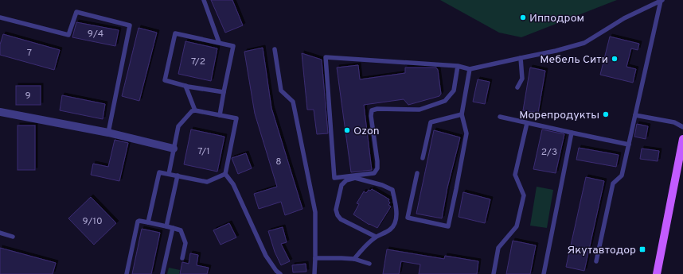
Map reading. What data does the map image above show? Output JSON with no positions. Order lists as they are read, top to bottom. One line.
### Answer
{"places":{"other":["Ипподром","Мебель Сити","Морепродукты","Ozon"],"transit":["Якутавтодор"]},"house_numbers":["9/4","7","7/2","9","7/1","2/3","8","9/10"]}
